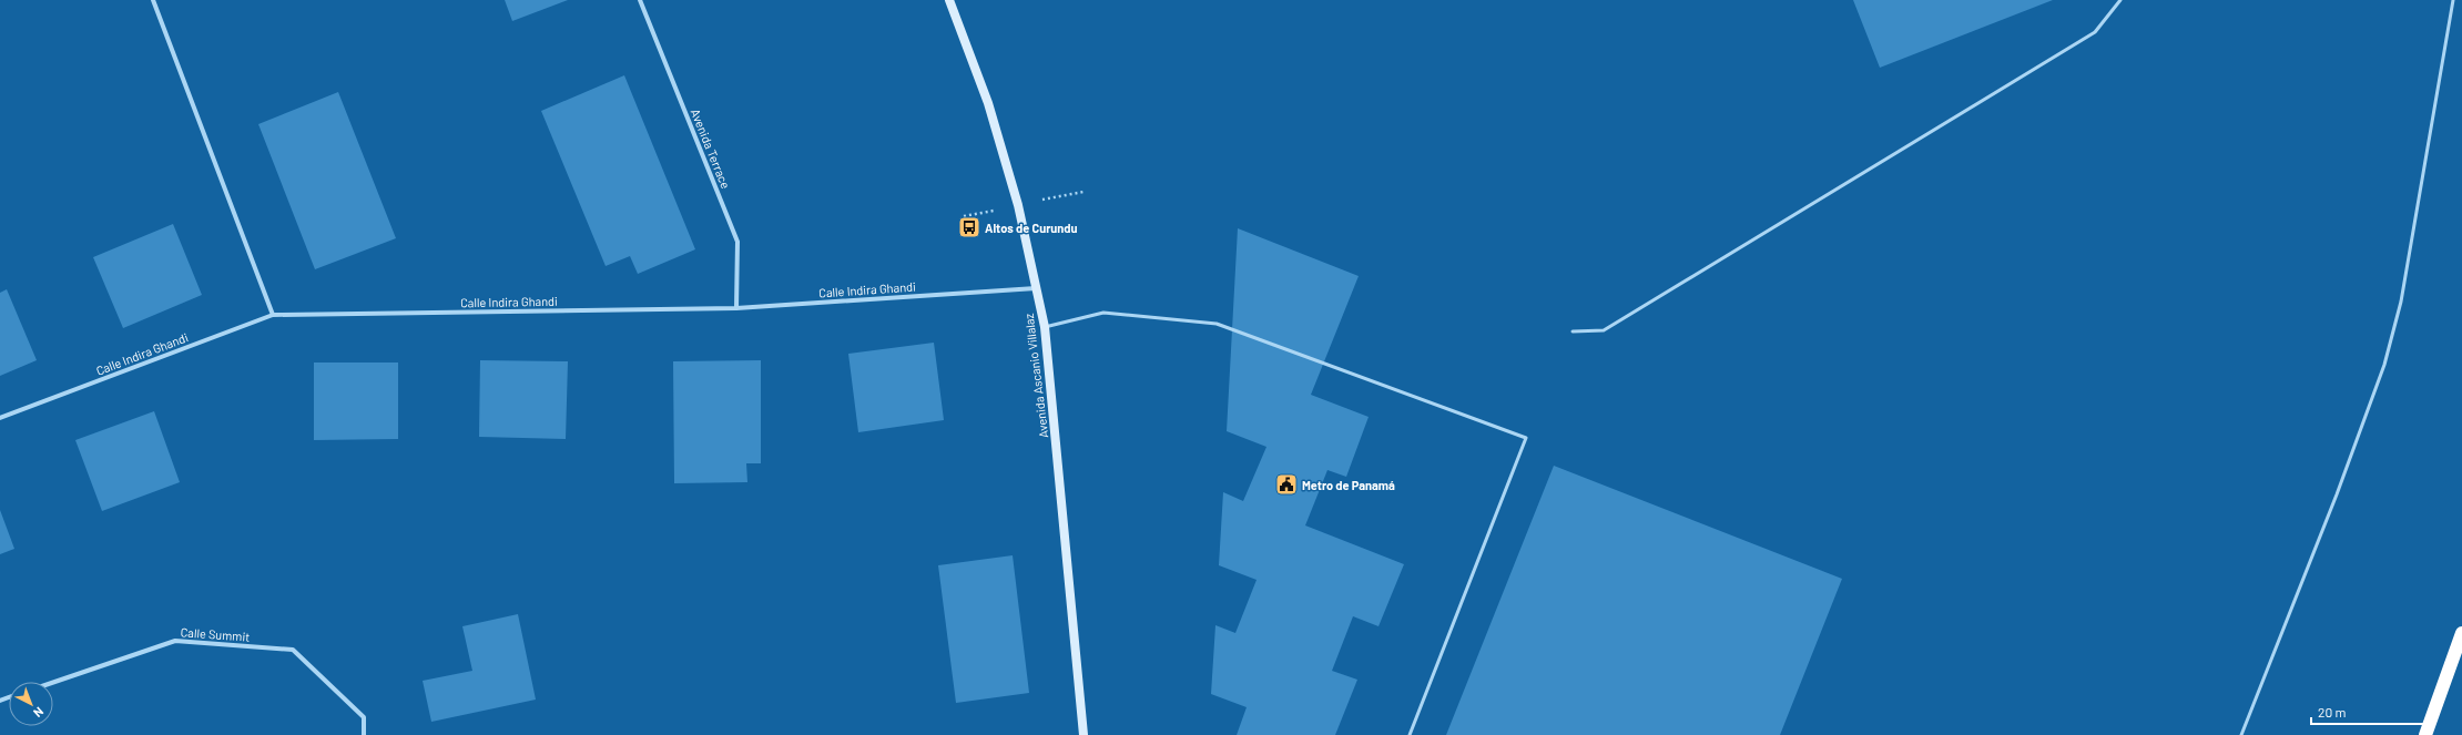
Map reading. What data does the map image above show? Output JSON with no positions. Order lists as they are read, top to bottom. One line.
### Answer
{"streets":{"main road":["Avenida Ascanio Villalaz"],"street":["Avenida Terrace","Calle Indira Ghandi","Calle Summit"]},"crossings":[["Avenida Terrace","Calle Indira Ghandi"],["Calle Indira Ghandi","Avenida Ascanio Villalaz"]],"places":{"bus stop":["Altos de Curundu"],"public building":["Metro de Panamá"]},"scale_bar":"20 m","north":"bottom right"}
